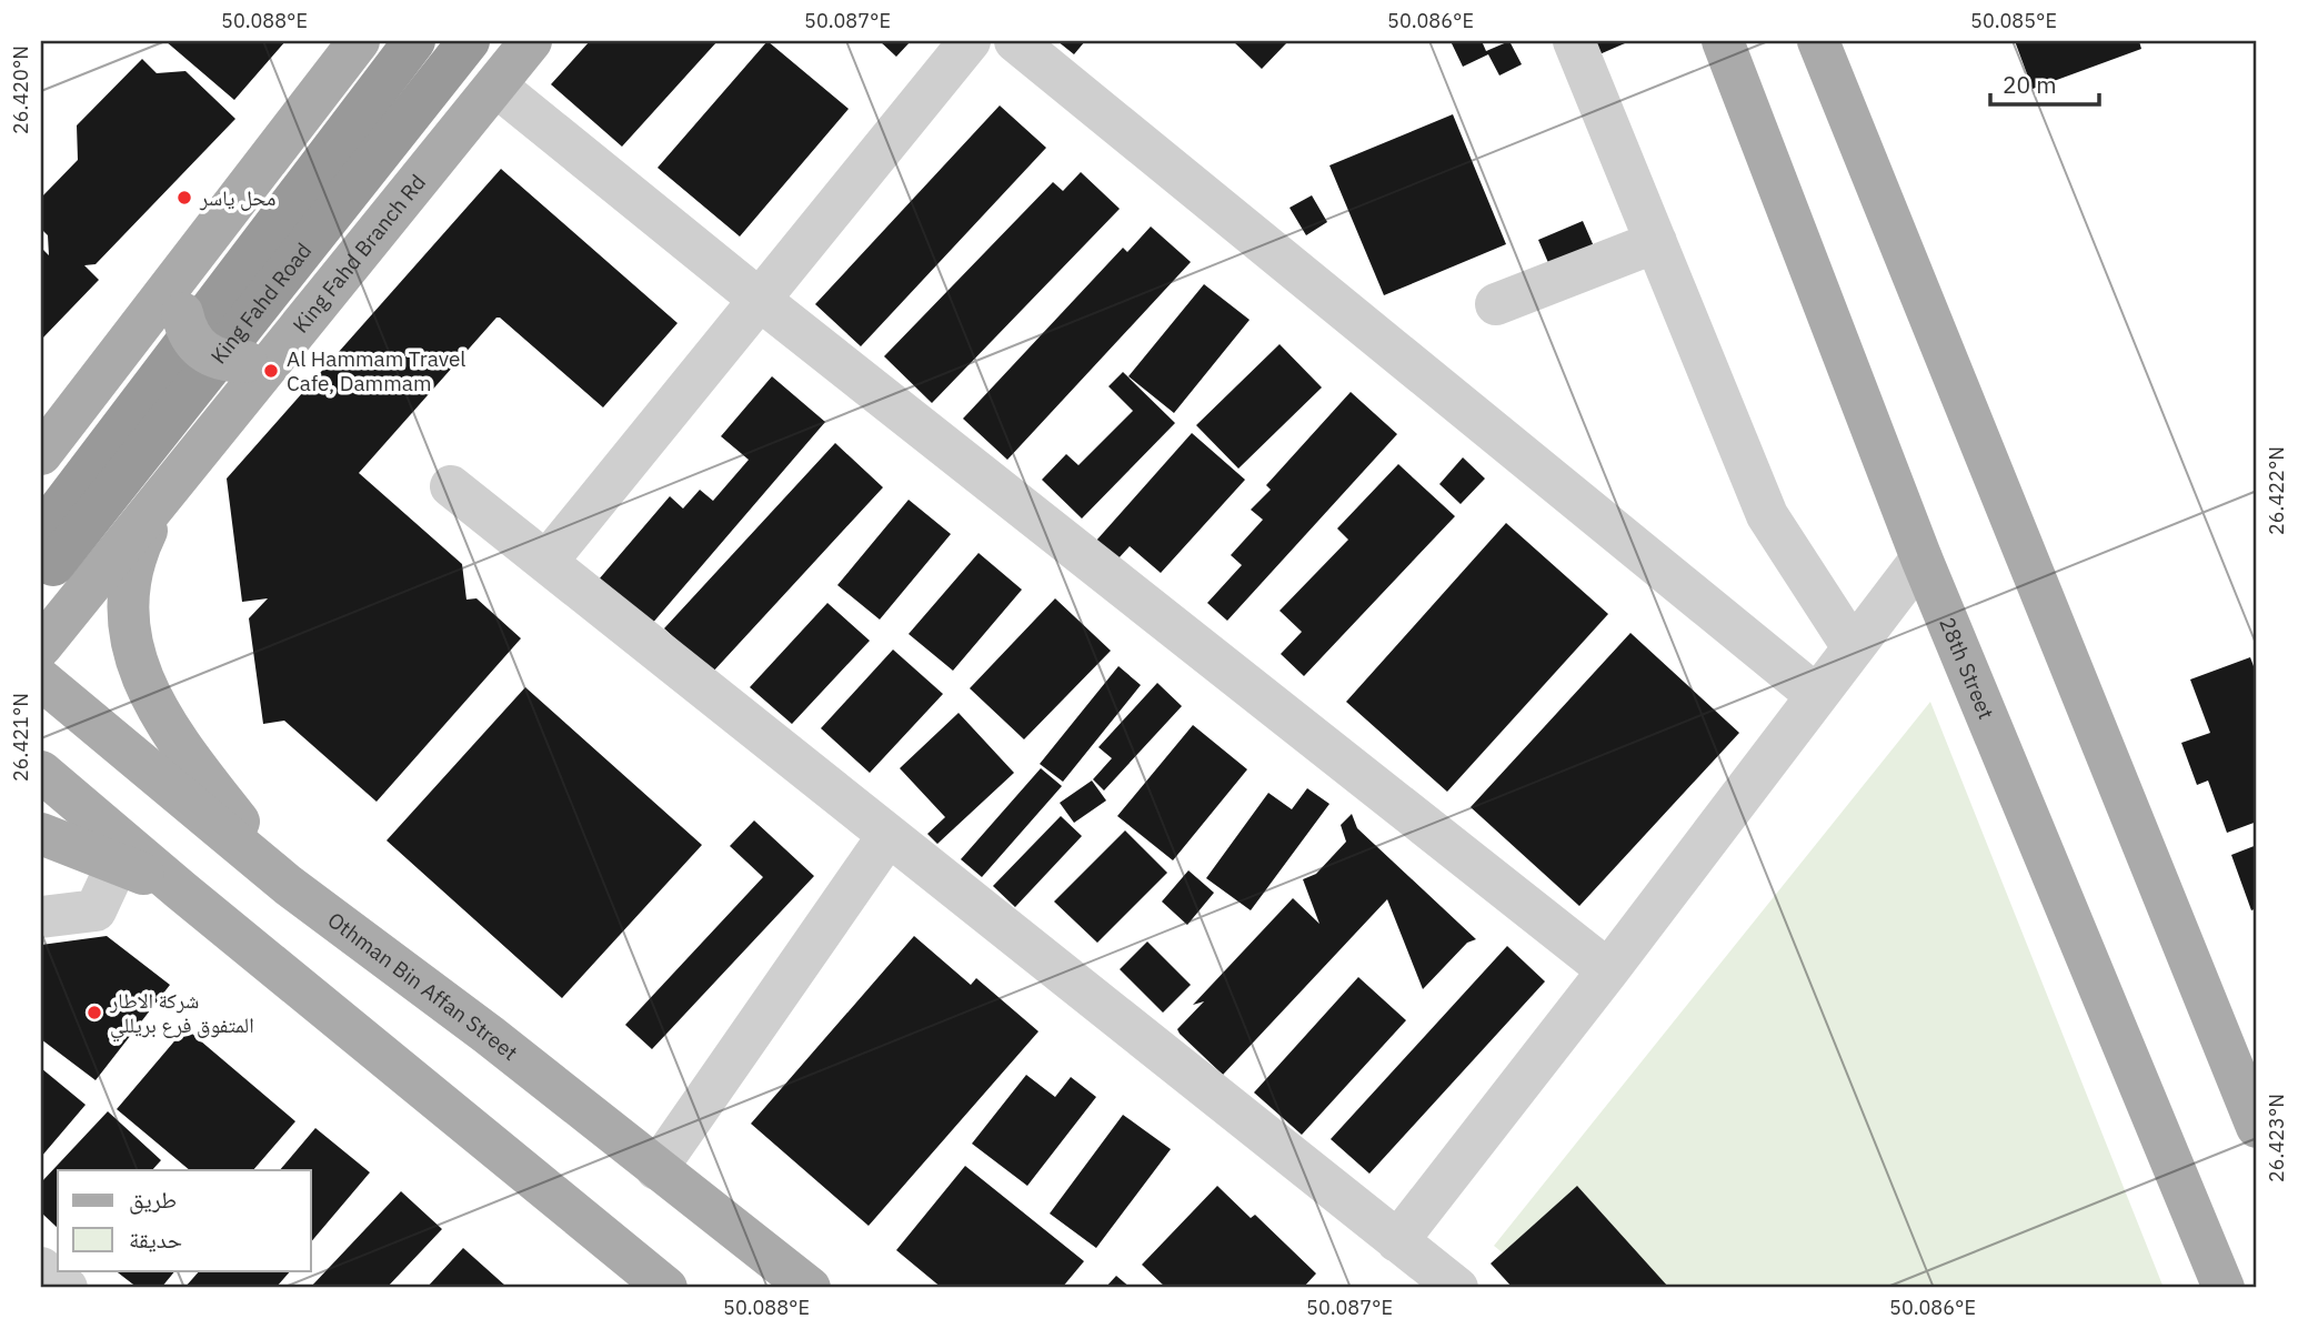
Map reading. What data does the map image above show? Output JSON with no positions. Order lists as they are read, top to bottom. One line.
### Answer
{"streets":{"highway":["King Fahd Road"],"main road":["King Fahd Branch Rd","28th Street","Othman Bin Affan Street"]},"places":["محل ياسر","Al Hammam Travel Cafe, Dammam","شركة الاطار المتفوق فرع بريللي"],"legend":["طريق","حديقة"],"scale_bar":"20 m","coordinates":["50.088°E","50.087°E","50.086°E","50.085°E","26.420°N","26.422°N","26.421°N","26.423°N"]}
